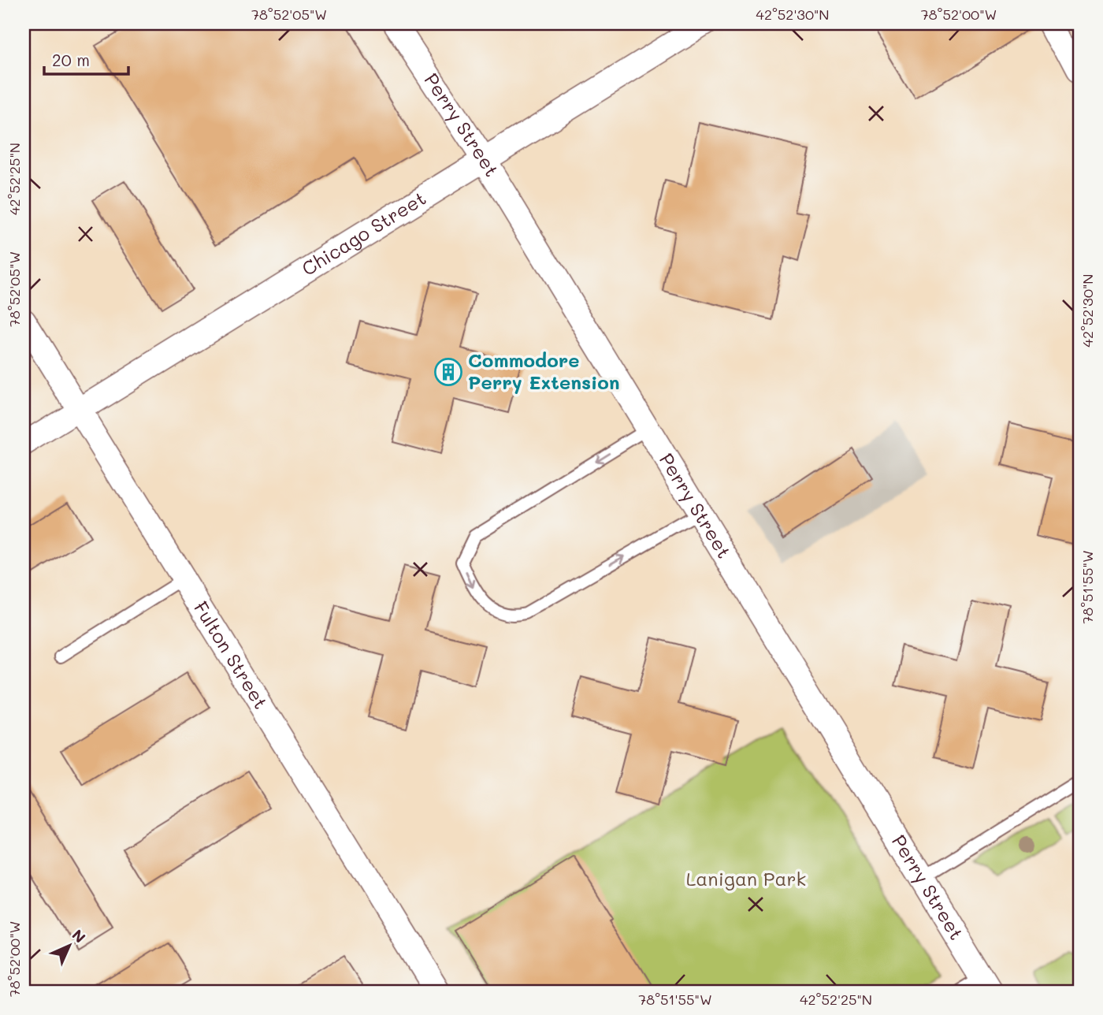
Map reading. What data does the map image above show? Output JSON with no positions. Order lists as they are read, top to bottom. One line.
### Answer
{"streets":{"street":["Perry Street","Chicago Street","Fulton Street"]},"crossings":[["Perry Street","Chicago Street"],["Chicago Street","Fulton Street"]],"parks":["Lanigan Park"],"places":{"building":["Commodore Perry Extension"]},"scale_bar":"20 m","north":"top right","coordinates":["78°52'05\"W","42°52'30\"N","78°52'00\"W","42°52'25\"N","78°51'55\"W"]}
